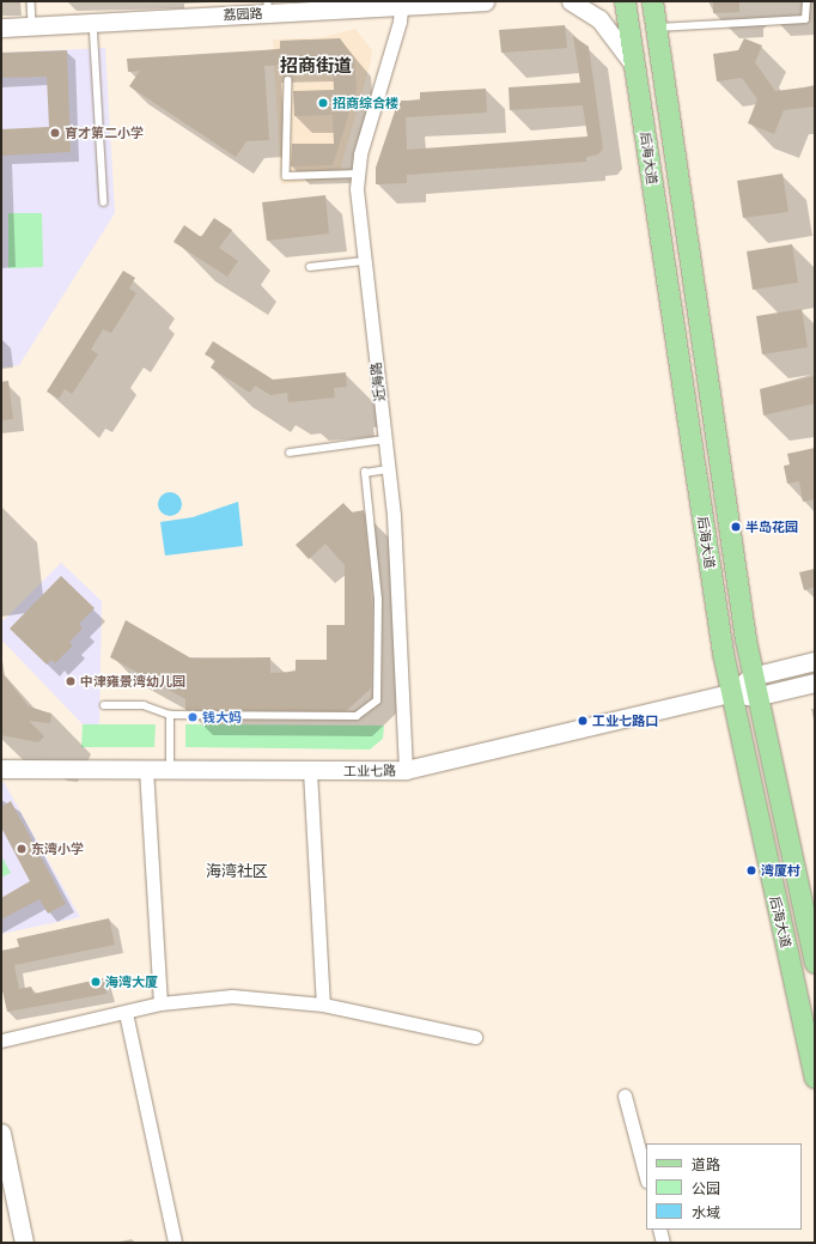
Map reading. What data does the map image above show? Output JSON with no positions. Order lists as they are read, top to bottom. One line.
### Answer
{"streets":{"main road":["后海大道"],"street":["荔园路","近海路","工业七路"]},"crossings":[["荔园路","近海路"],["后海大道","工业七路"],["近海路","工业七路"]],"districts":["招商街道","海湾社区"],"places":["招商综合楼","育才第二小学","半岛花园","中津雍景湾幼儿园","钱大妈","工业七路口","东湾小学","湾厦村","海湾大厦"],"legend":["道路","公园","水域"]}
